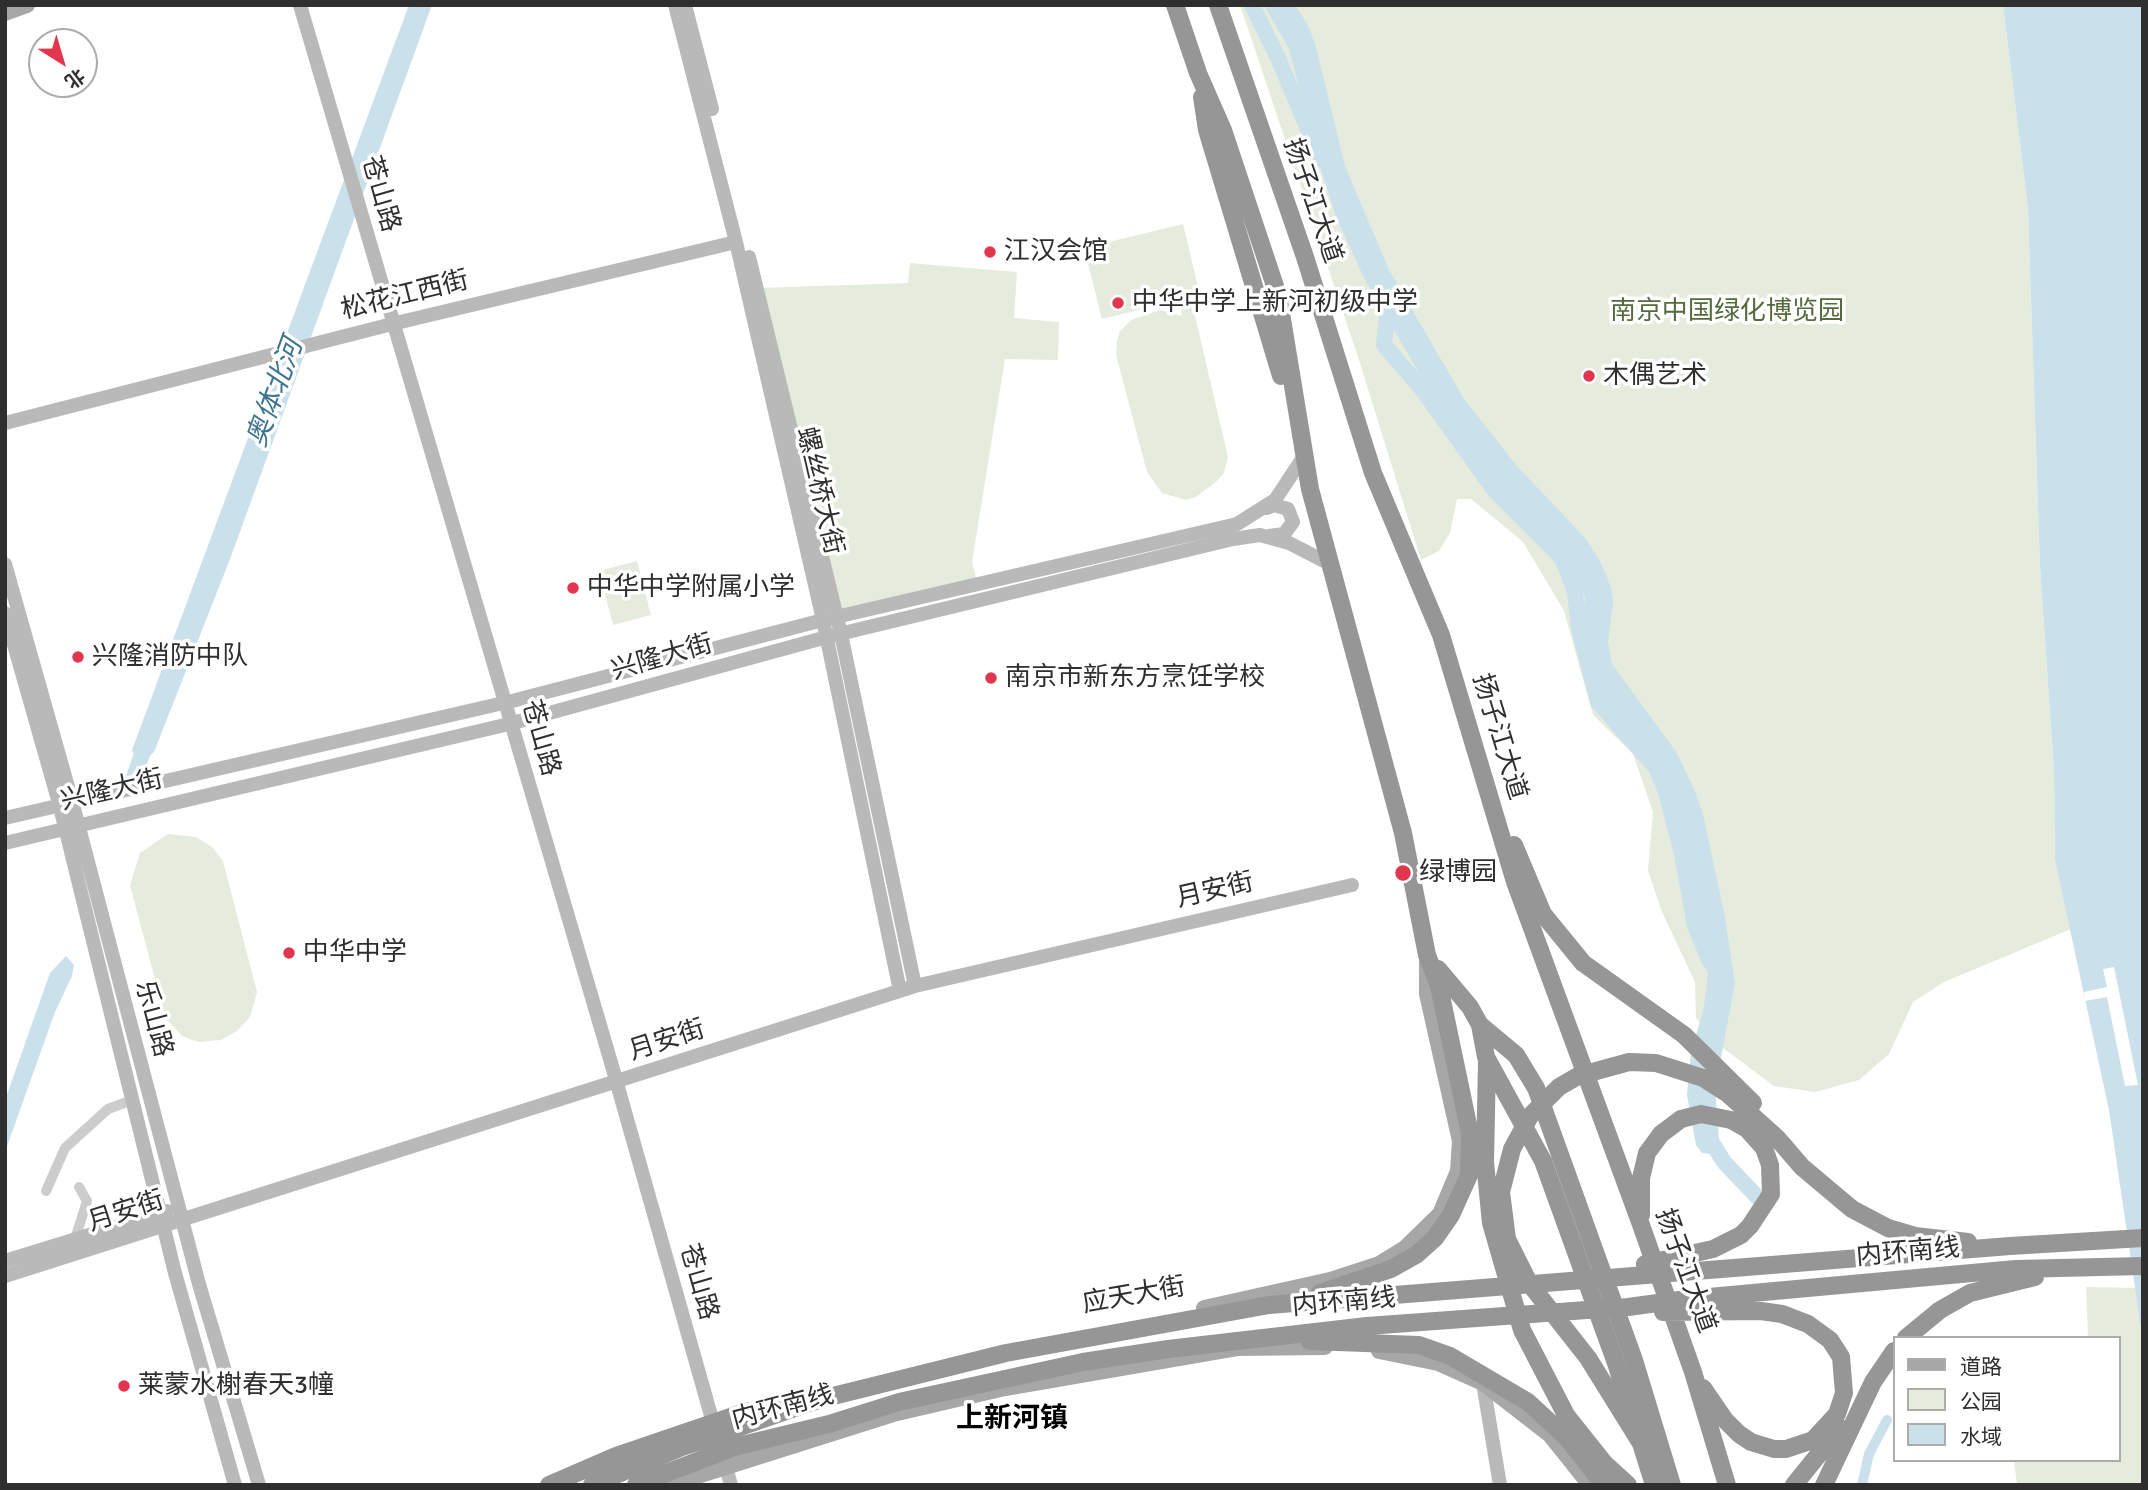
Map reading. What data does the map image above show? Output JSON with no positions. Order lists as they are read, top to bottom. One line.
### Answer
{"streets":{"highway":["扬子江大道","内环南线"],"main road":["应天大街"],"street":["苍山路","松花江西街","螺丝桥大街","兴隆大街","月安街","乐山路"]},"crossings":[["苍山路","松花江西街"],["苍山路","兴隆大街"],["苍山路","月安街"],["苍山路","应天大街"],["松花江西街","螺丝桥大街"],["螺丝桥大街","兴隆大街"],["螺丝桥大街","月安街"],["兴隆大街","乐山路"],["月安街","乐山路"]],"districts":["上新河镇"],"water":["奥体北河"],"parks":["南京中国绿化博览园"],"places":["江汉会馆","中华中学上新河初级中学","木偶艺术","中华中学附属小学","兴隆消防中队","南京市新东方烹饪学校","绿博园","中华中学","莱蒙水榭春天3幢"],"legend":["道路","公园","水域"],"north":"bottom right"}
